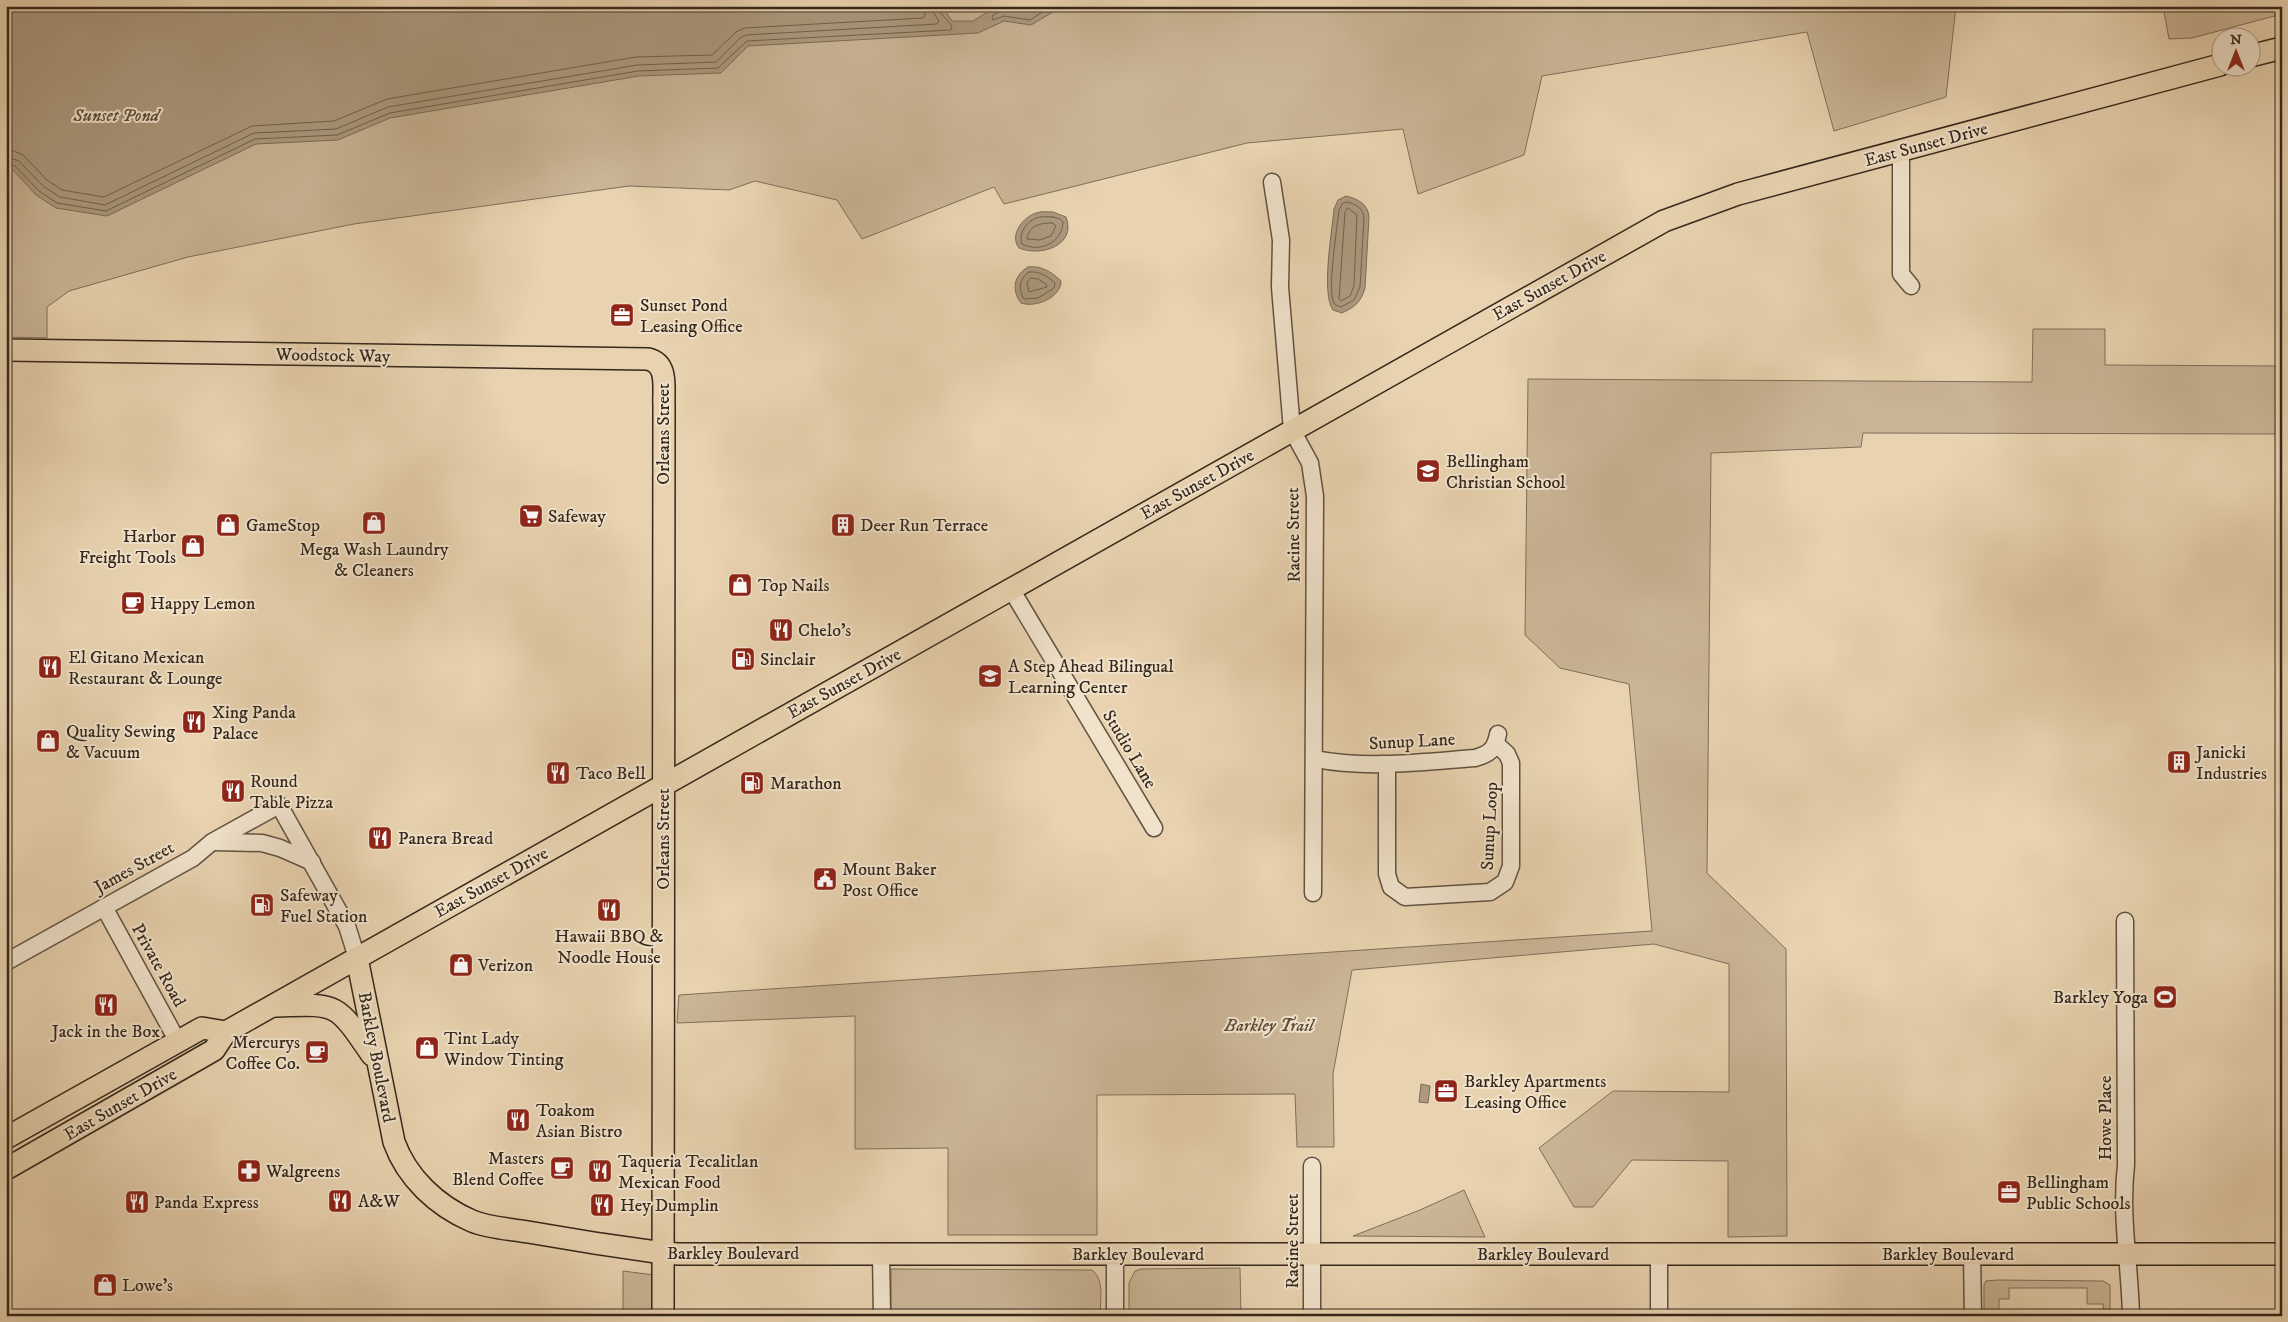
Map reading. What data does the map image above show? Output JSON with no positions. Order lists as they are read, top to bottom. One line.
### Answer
{"streets":{"main road":["East Sunset Drive","Woodstock Way","Orleans Street","Barkley Boulevard"],"street":["Racine Street","Sunup Lane","Studio Lane","Sunup Loop","James Street","Private Road","Howe Place"]},"crossings":[["East Sunset Drive","Orleans Street"],["East Sunset Drive","Racine Street"],["East Sunset Drive","Studio Lane"],["East Sunset Drive","Private Road"],["East Sunset Drive","Barkley Boulevard"],["Woodstock Way","Orleans Street"],["Orleans Street","Barkley Boulevard"],["Racine Street","Sunup Lane"],["Racine Street","Barkley Boulevard"],["Sunup Lane","Sunup Loop"],["James Street","Private Road"],["James Street","Barkley Boulevard"],["Barkley Boulevard","Howe Place"]],"parks":["Sunset Pond","Barkley Trail"],"places":{"office":["Sunset Pond Leasing Office","Barkley Apartments Leasing Office","Bellingham Public Schools"],"school or university":["Bellingham Christian School","A Step Ahead Bilingual Learning Center"],"supermarket":["Safeway"],"shop":["Mega Wash Laundry & Cleaners","GameStop","Harbor Freight Tools","Top Nails","Quality Sewing & Vacuum","Verizon","Tint Lady Window Tinting","Lowe's"],"building":["Deer Run Terrace","Janicki Industries"],"cafe":["Happy Lemon","Mercurys Coffee Co.","Masters Blend Coffee"],"restaurant":["Chelo's","El Gitano Mexican Restaurant & Lounge","Xing Panda Palace","Taco Bell","Round Table Pizza","Panera Bread","Hawaii BBQ & Noodle House","Jack in the Box","Toakom Asian Bistro","Taqueria Tecalitlan Mexican Food","A&W","Panda Express","Hey Dumplin"],"fuel station":["Sinclair","Marathon","Safeway Fuel Station"],"public building":["Mount Baker Post Office"],"sports":["Barkley Yoga"],"pharmacy":["Walgreens"]},"north":"top"}
